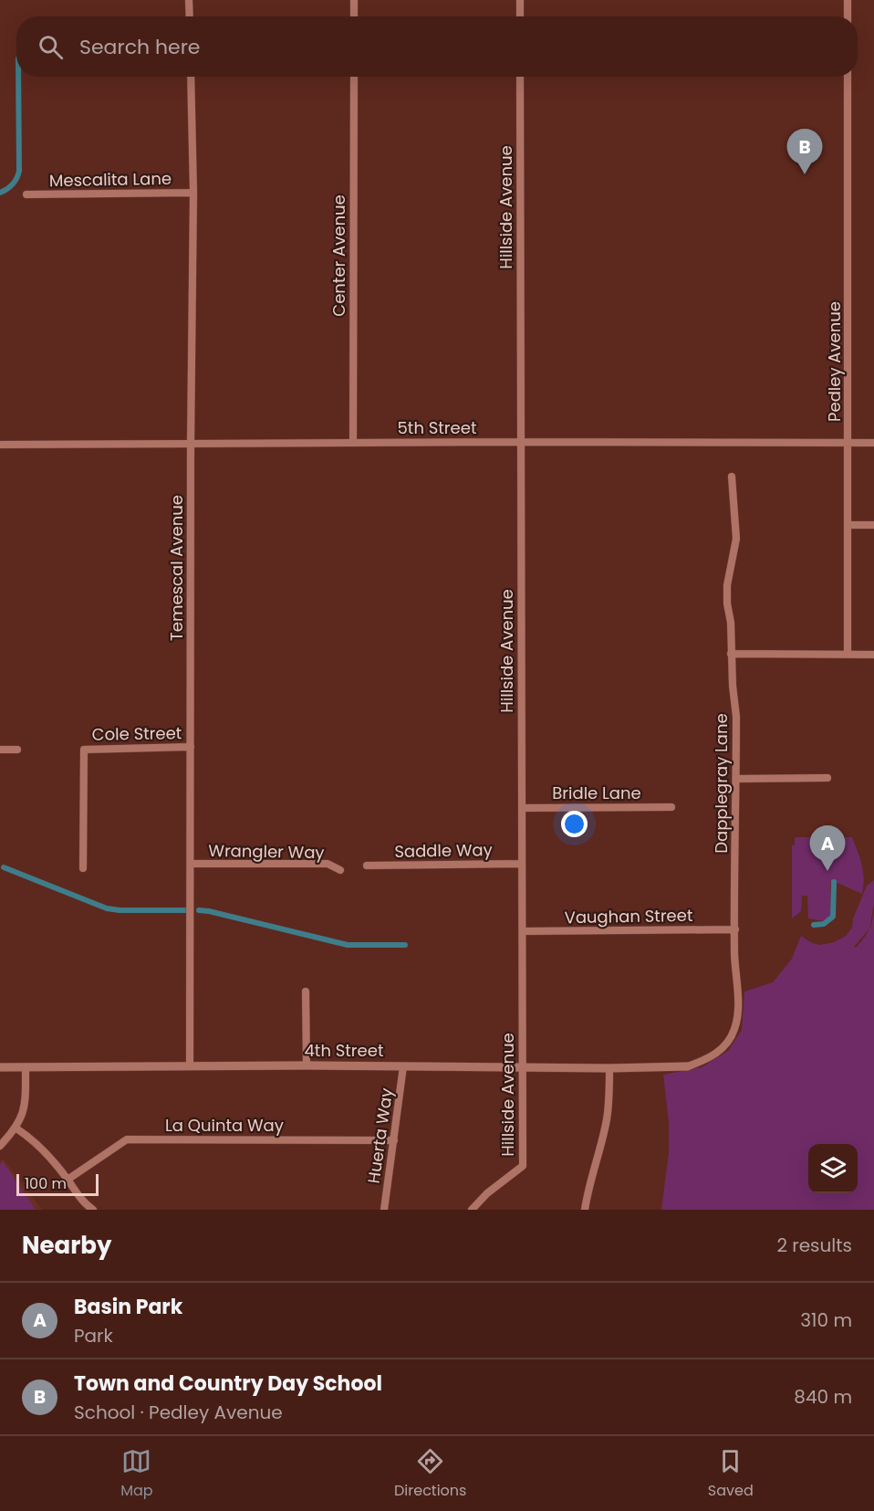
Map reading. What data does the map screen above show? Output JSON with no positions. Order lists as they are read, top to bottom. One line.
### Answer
{"streets":{"street":["Mescalita Lane","Hillside Avenue","Center Avenue","Pedley Avenue","5th Street","Temescal Avenue","Cole Street","Dapplegray Lane","Bridle Lane","Saddle Way","Wrangler Way","Vaughan Street","4th Street","La Quinta Way","Huerta Way"]},"crossings":[["Mescalita Lane","Temescal Avenue"],["Hillside Avenue","5th Street"],["Hillside Avenue","Bridle Lane"],["Hillside Avenue","Saddle Way"],["Hillside Avenue","Vaughan Street"],["Hillside Avenue","4th Street"],["Center Avenue","5th Street"],["Pedley Avenue","5th Street"],["5th Street","Temescal Avenue"],["Temescal Avenue","Cole Street"],["Temescal Avenue","Wrangler Way"],["Temescal Avenue","4th Street"],["Dapplegray Lane","Vaughan Street"],["Dapplegray Lane","4th Street"],["4th Street","Huerta Way"],["La Quinta Way","Huerta Way"]],"scale_bar":"100 m","page":{"search":"Search here","pins":["B","A"],"scale":"100 m","heading":["Nearby","2 results"],"list":[{"mark":"A","name":"Basin Park","note":"Park","value":"310 m"},{"mark":"B","name":"Town and Country Day School","note":"School · Pedley Avenue","value":"840 m"}],"nav":["Map","Directions","Saved"]}}
